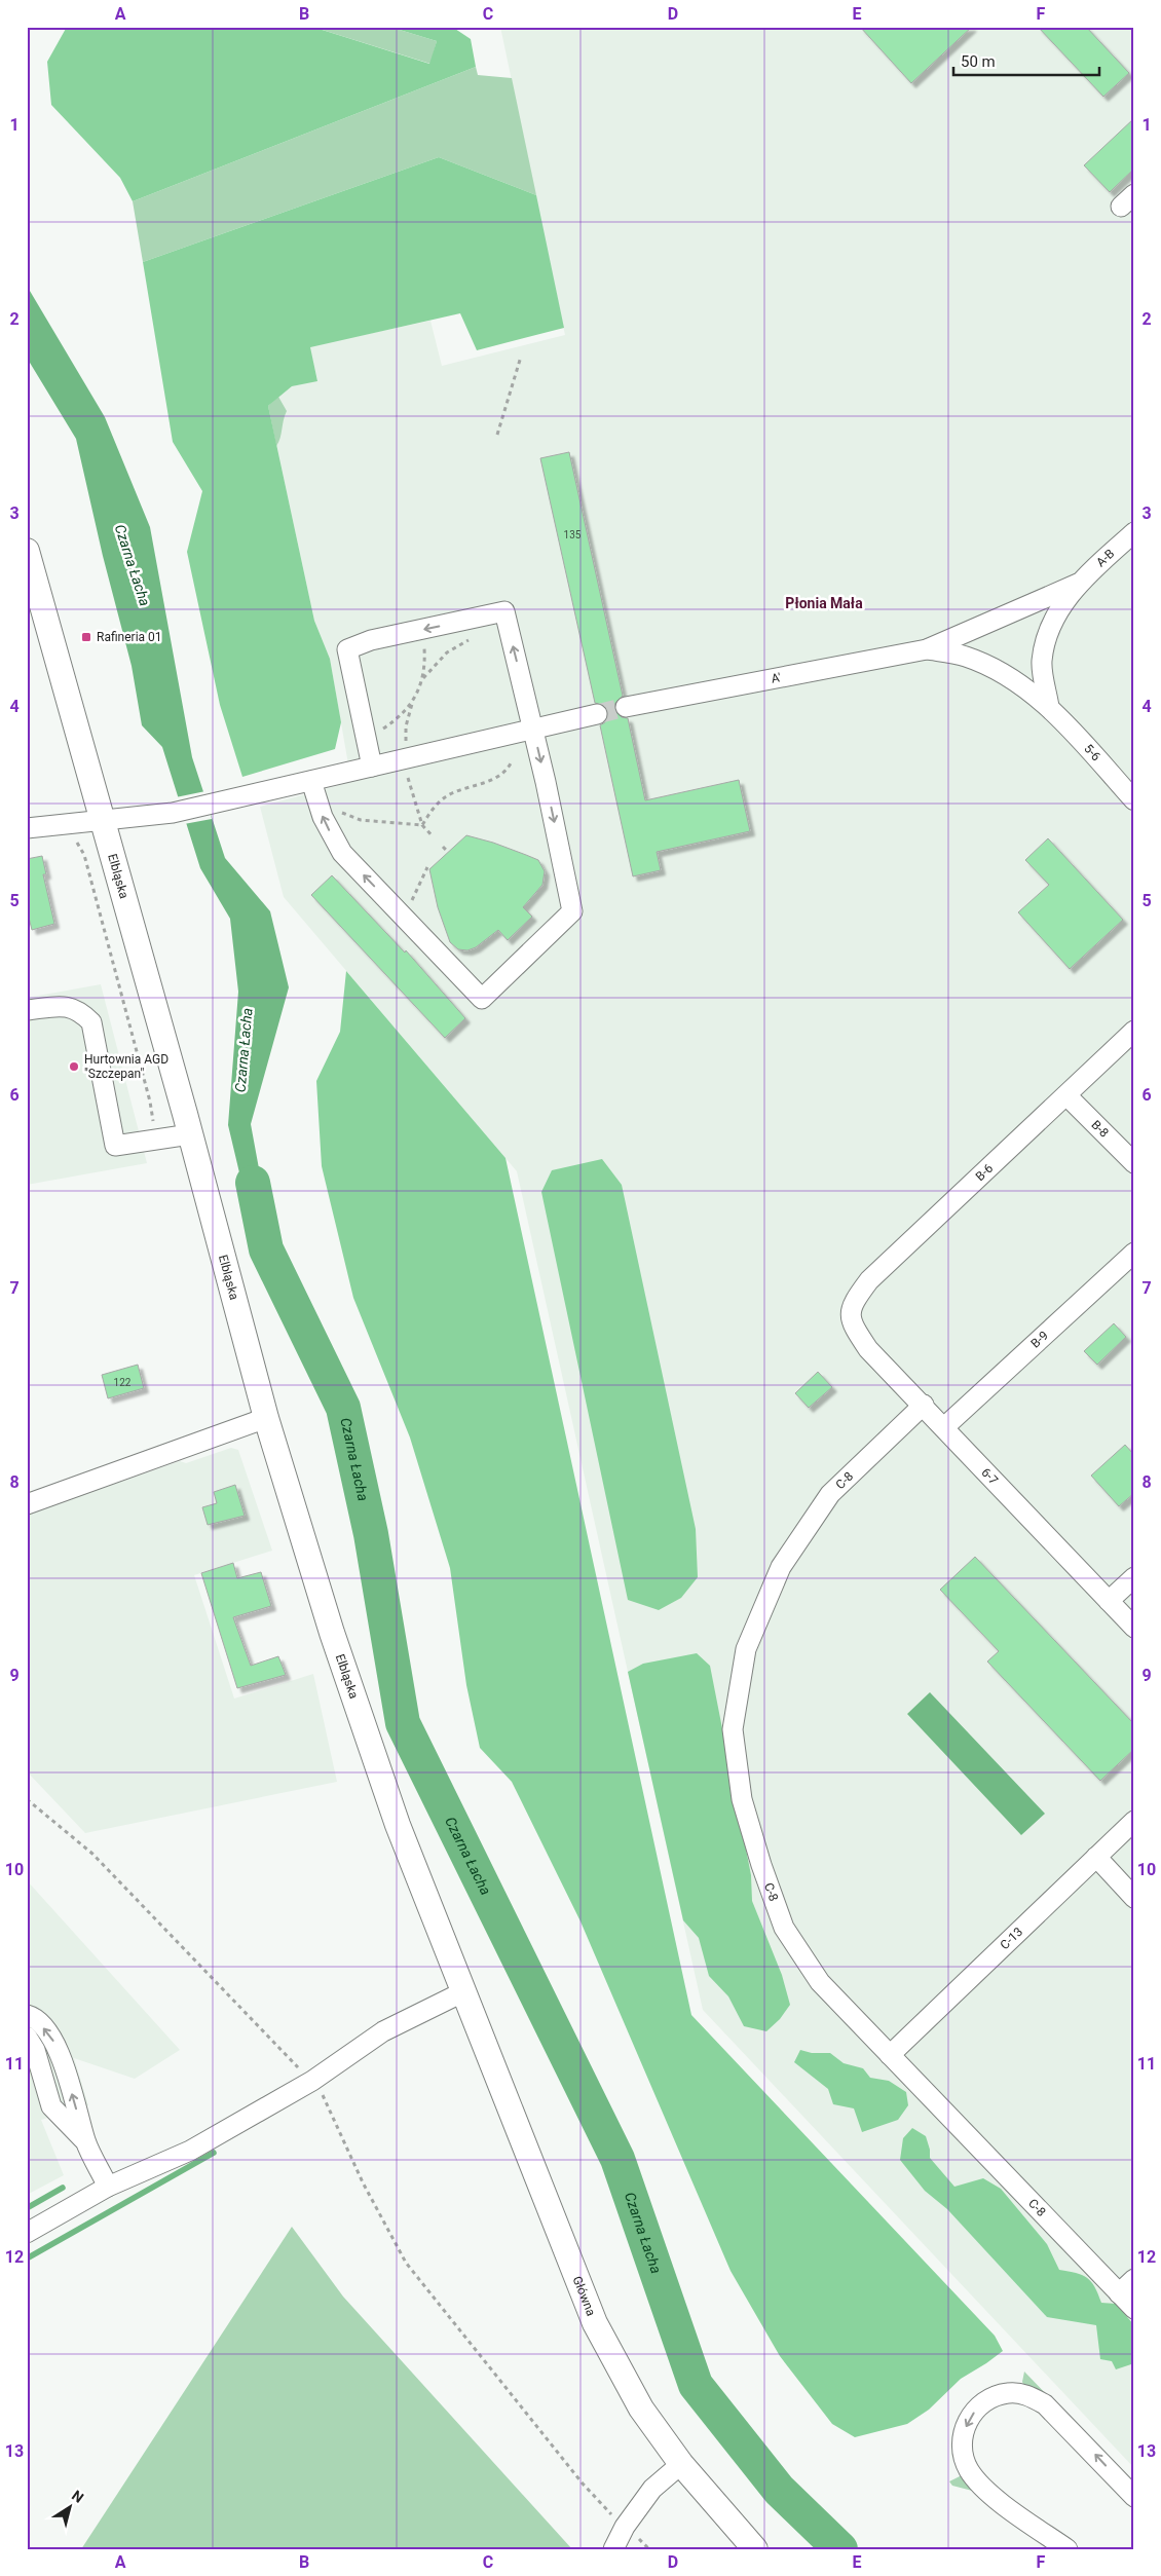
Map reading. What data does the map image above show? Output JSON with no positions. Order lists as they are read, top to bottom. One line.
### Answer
{"streets":{"main road":["Elbląska","Główna"],"street":["A-B","A'","5-6","B-8","B-6","B-9","6-7","C-8","C-13"]},"crossings":[["A-B","A'"],["A'","5-6"],["Elbląska","Główna"],["B-8","B-6"],["B-6","6-7"],["B-9","6-7"],["6-7","C-8"],["C-8","C-13"]],"districts":["Płonia Mała"],"water":["Czarna Łacha"],"places":{"transit":["Rafineria 01"],"other":["Hurtownia AGD \"Szczepan\""]},"house_numbers":["135","122"],"scale_bar":"50 m","north":"top right","grid":{"columns":["A","B","C","D","E","F"],"rows":["1","2","3","4","5","6","7","8","9","10","11","12","13"]}}
